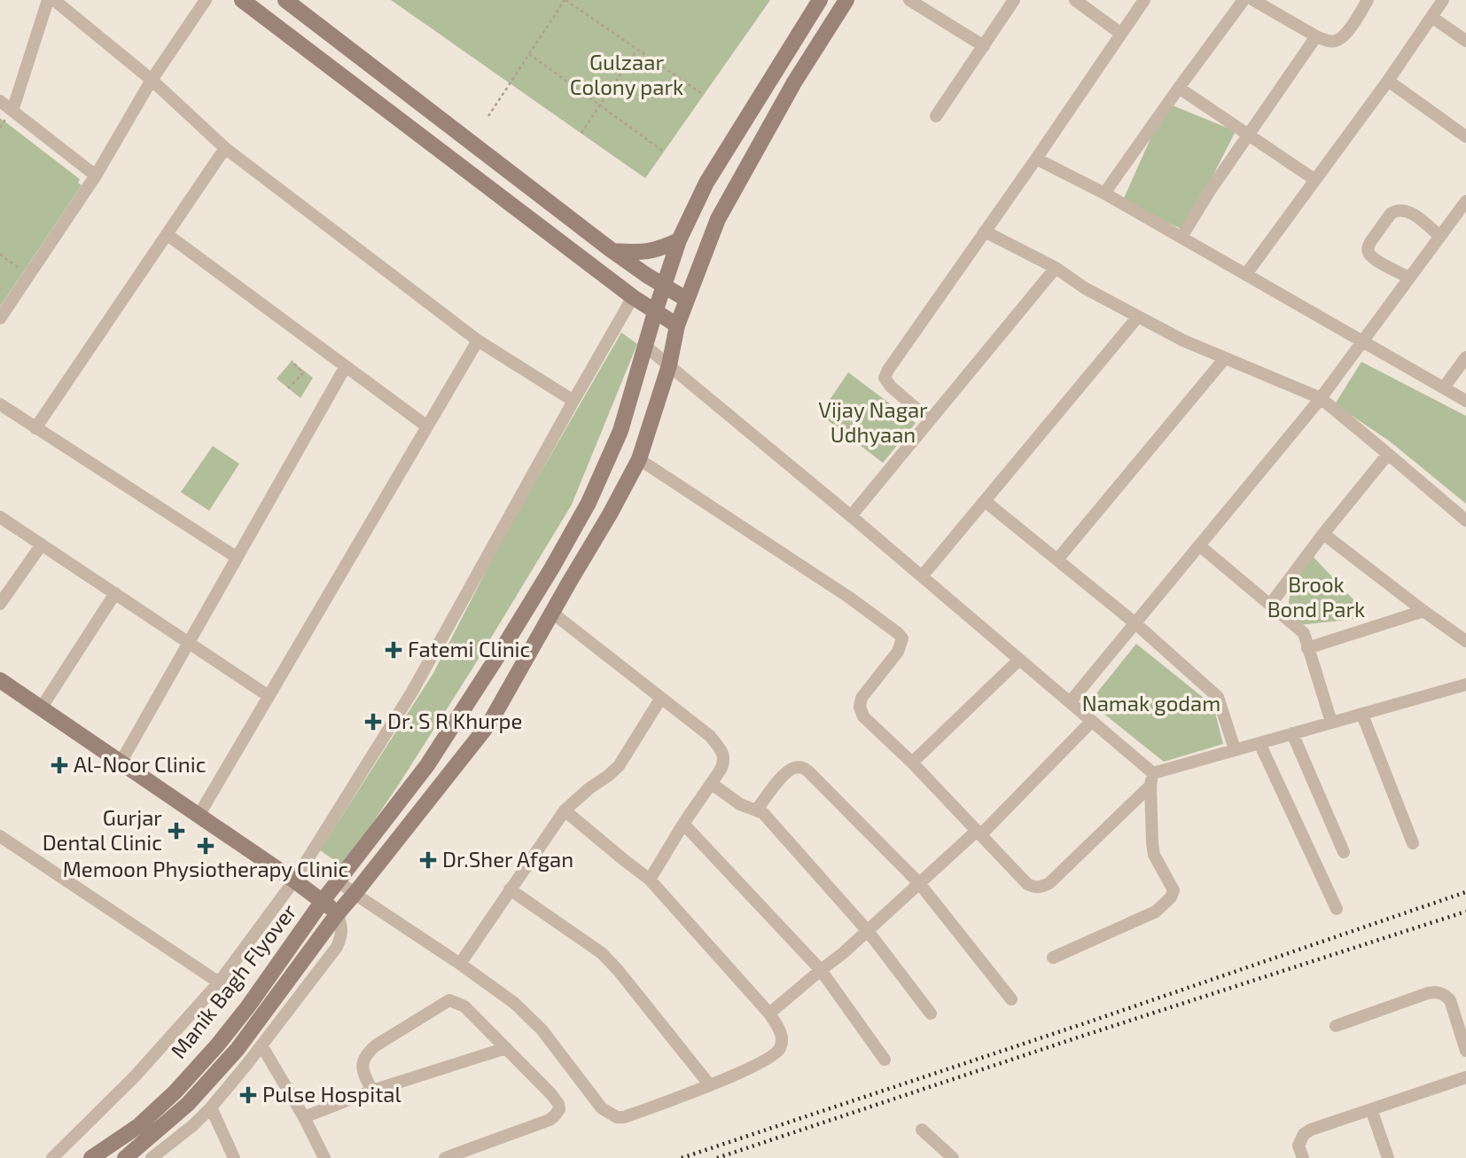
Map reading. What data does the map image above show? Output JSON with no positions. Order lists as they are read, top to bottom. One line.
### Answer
{"streets":{"main road":["Manik Bagh Flyover"]},"parks":["Gulzaar Colony park","Vijay Nagar Udhyaan","Brook Bond Park","Namak godam"],"places":{"health":["Fatemi Clinic","Dr. S R Khurpe","Al-Noor Clinic","Gurjar Dental Clinic","Memoon Physiotherapy Clinic","Dr.Sher Afgan","Pulse Hospital"]}}
